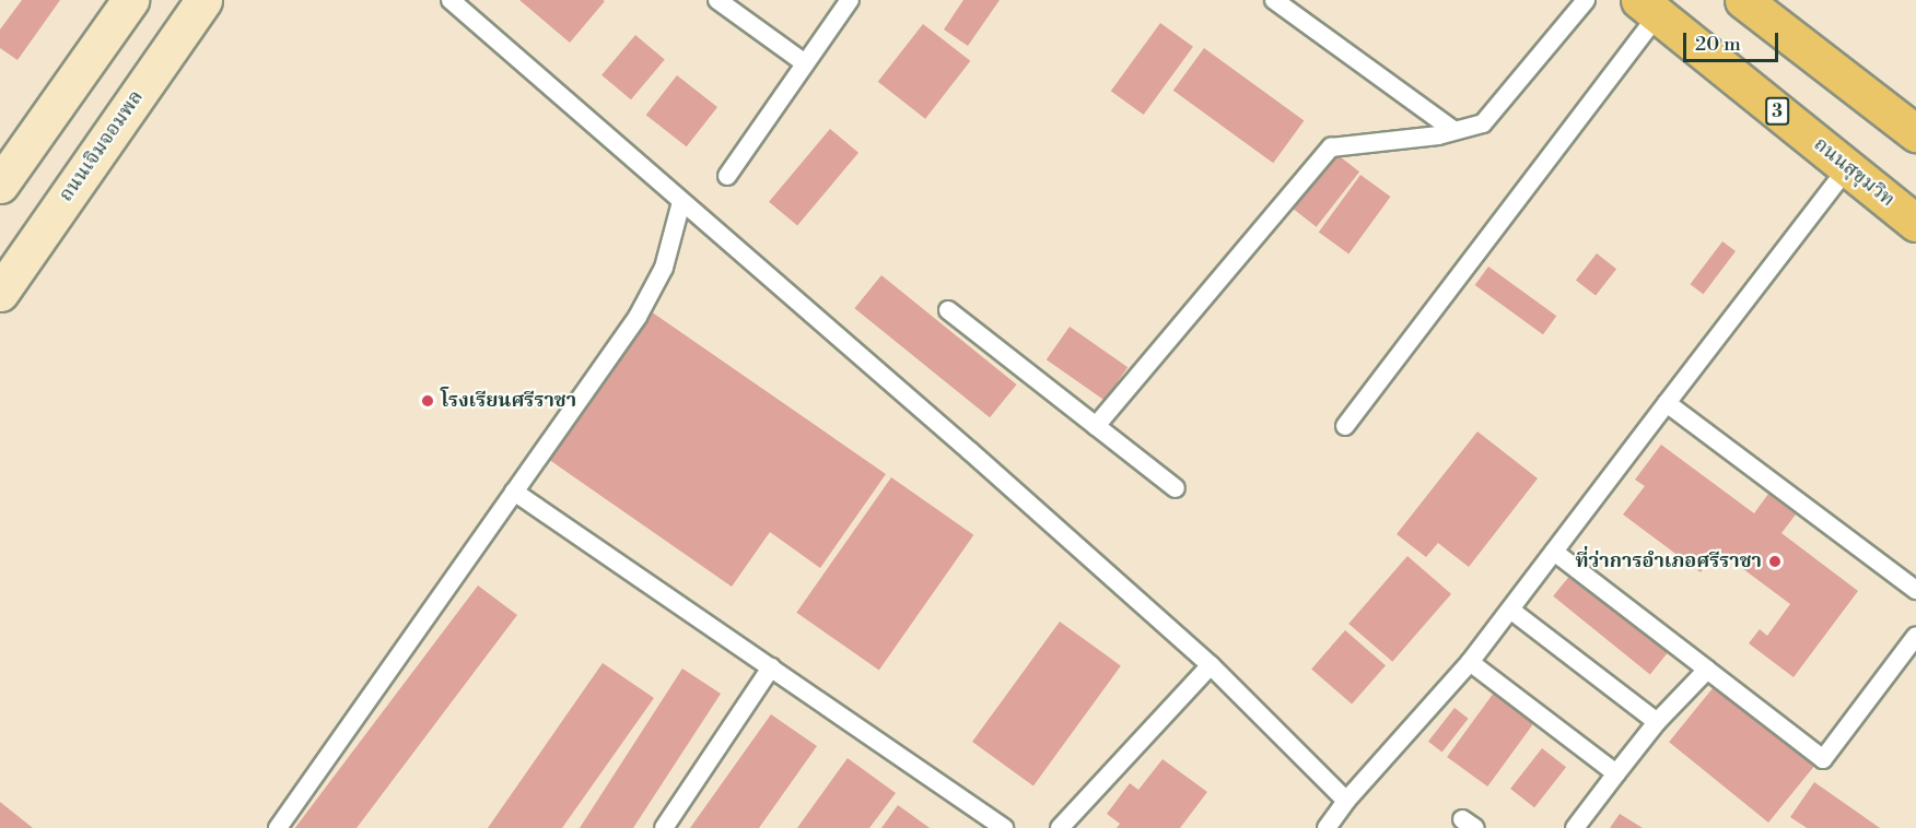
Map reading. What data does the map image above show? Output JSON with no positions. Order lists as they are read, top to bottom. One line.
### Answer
{"streets":{"highway":["3","ถนนสุขุมวิท"],"main road":["ถนนเจิมจอมพล"]},"places":["โรงเรียนศรีราชา","ที่ว่าการอำเภอศรีราชา"],"scale_bar":"20 m"}
